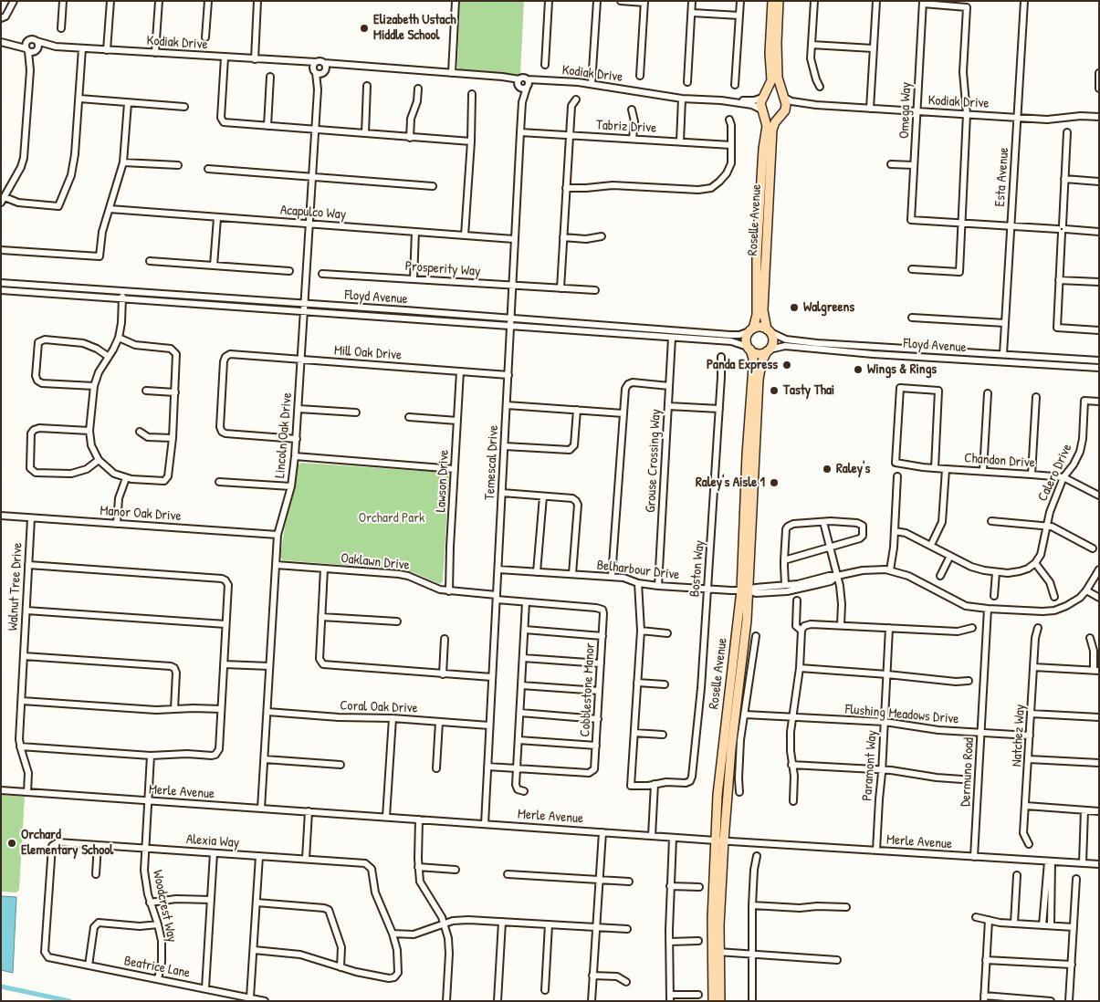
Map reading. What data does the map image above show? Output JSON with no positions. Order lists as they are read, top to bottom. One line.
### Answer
{"streets":{"main road":["Roselle Avenue"],"street":["Kodiak Drive","Omega Way","Tabriz Drive","Esta Avenue","Acapulco Way","Prosperity Way","Floyd Avenue","Mill Oak Drive","Lincoln Oak Drive","Grouse Crossing Way","Chandon Drive","Temescal Drive","Calero Drive","Lawson Drive","Manor Oak Drive","Oaklawn Drive","Boston Way","Belharbour Drive","Walnut Tree Drive","Cobblestone Manor","Coral Oak Drive","Flushing Meadows Drive","Natchez Way","Paramont Way","Dermuno Road","Merle Avenue","Alexia Way","Woodcrest Way","Beatrice Lane"]},"crossings":[["Kodiak Drive","Omega Way"],["Kodiak Drive","Esta Avenue"],["Kodiak Drive","Roselle Avenue"],["Kodiak Drive","Lincoln Oak Drive"],["Kodiak Drive","Temescal Drive"],["Tabriz Drive","Temescal Drive"],["Esta Avenue","Floyd Avenue"],["Acapulco Way","Lincoln Oak Drive"],["Acapulco Way","Temescal Drive"],["Roselle Avenue","Floyd Avenue"],["Roselle Avenue","Belharbour Drive"],["Roselle Avenue","Merle Avenue"],["Prosperity Way","Temescal Drive"],["Floyd Avenue","Lincoln Oak Drive"],["Floyd Avenue","Grouse Crossing Way"],["Floyd Avenue","Temescal Drive"],["Mill Oak Drive","Lincoln Oak Drive"],["Mill Oak Drive","Temescal Drive"],["Mill Oak Drive","Lawson Drive"],["Lincoln Oak Drive","Manor Oak Drive"],["Lincoln Oak Drive","Oaklawn Drive"],["Lincoln Oak Drive","Coral Oak Drive"],["Lincoln Oak Drive","Merle Avenue"],["Grouse Crossing Way","Belharbour Drive"],["Chandon Drive","Calero Drive"],["Temescal Drive","Oaklawn Drive"],["Temescal Drive","Belharbour Drive"],["Temescal Drive","Cobblestone Manor"],["Temescal Drive","Coral Oak Drive"],["Temescal Drive","Merle Avenue"],["Lawson Drive","Oaklawn Drive"],["Manor Oak Drive","Walnut Tree Drive"],["Oaklawn Drive","Cobblestone Manor"],["Boston Way","Belharbour Drive"],["Belharbour Drive","Dermuno Road"],["Walnut Tree Drive","Merle Avenue"],["Flushing Meadows Drive","Natchez Way"],["Flushing Meadows Drive","Paramont Way"],["Flushing Meadows Drive","Dermuno Road"],["Paramont Way","Merle Avenue"],["Dermuno Road","Merle Avenue"],["Merle Avenue","Woodcrest Way"],["Alexia Way","Woodcrest Way"],["Alexia Way","Beatrice Lane"],["Woodcrest Way","Beatrice Lane"]],"parks":["Orchard Park"],"places":["Elizabeth Ustach Middle School","Walgreens","Panda Express","Wings & Rings","Tasty Thai","Raley's","Raley's Aisle 1","Orchard Elementary School"]}
